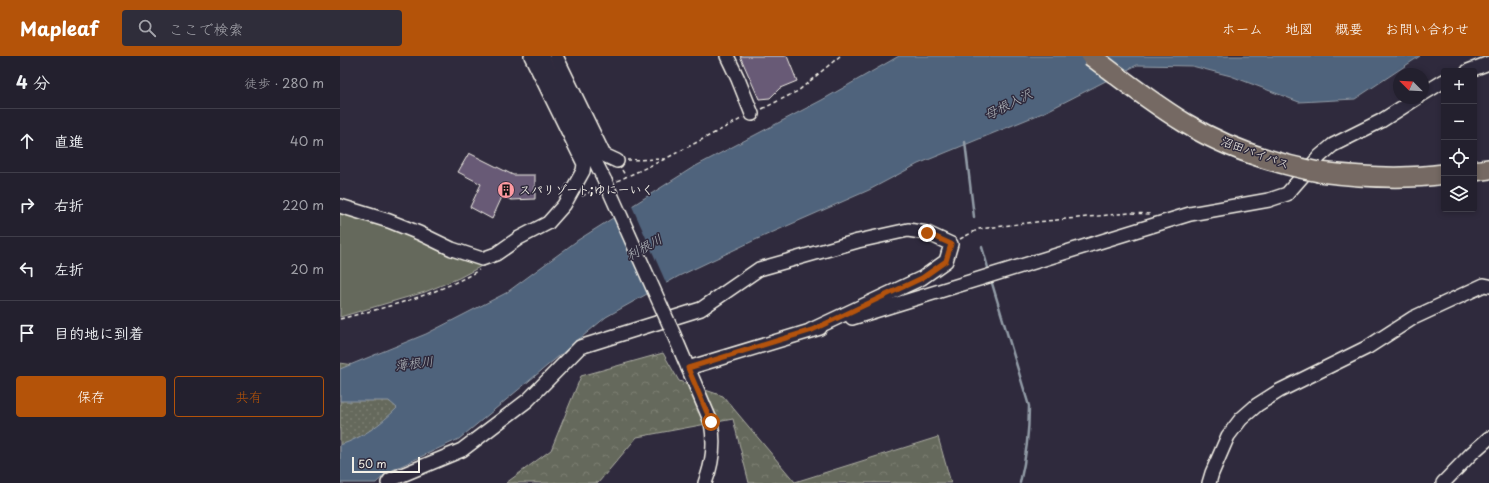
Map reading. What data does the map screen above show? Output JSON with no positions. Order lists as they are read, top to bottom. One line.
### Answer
{"streets":{"highway":["沼田バイパス"]},"water":["母根入沢","利根川","薄根川"],"places":{"building":["スパリゾート;ゆにーいく"]},"scale_bar":"50 m","north":"top left","page":{"header":"Mapleaf","search":"ここで検索","nav":["ホーム","地図","概要","お問い合わせ"],"heading":["4 分","徒歩 · 280 m"],"map_buttons":["+","−"],"list":[["直進","40 m"],["右折","220 m"],["左折","20 m"],"目的地に到着"],"buttons":["保存","共有"],"scale":"50 m"}}
